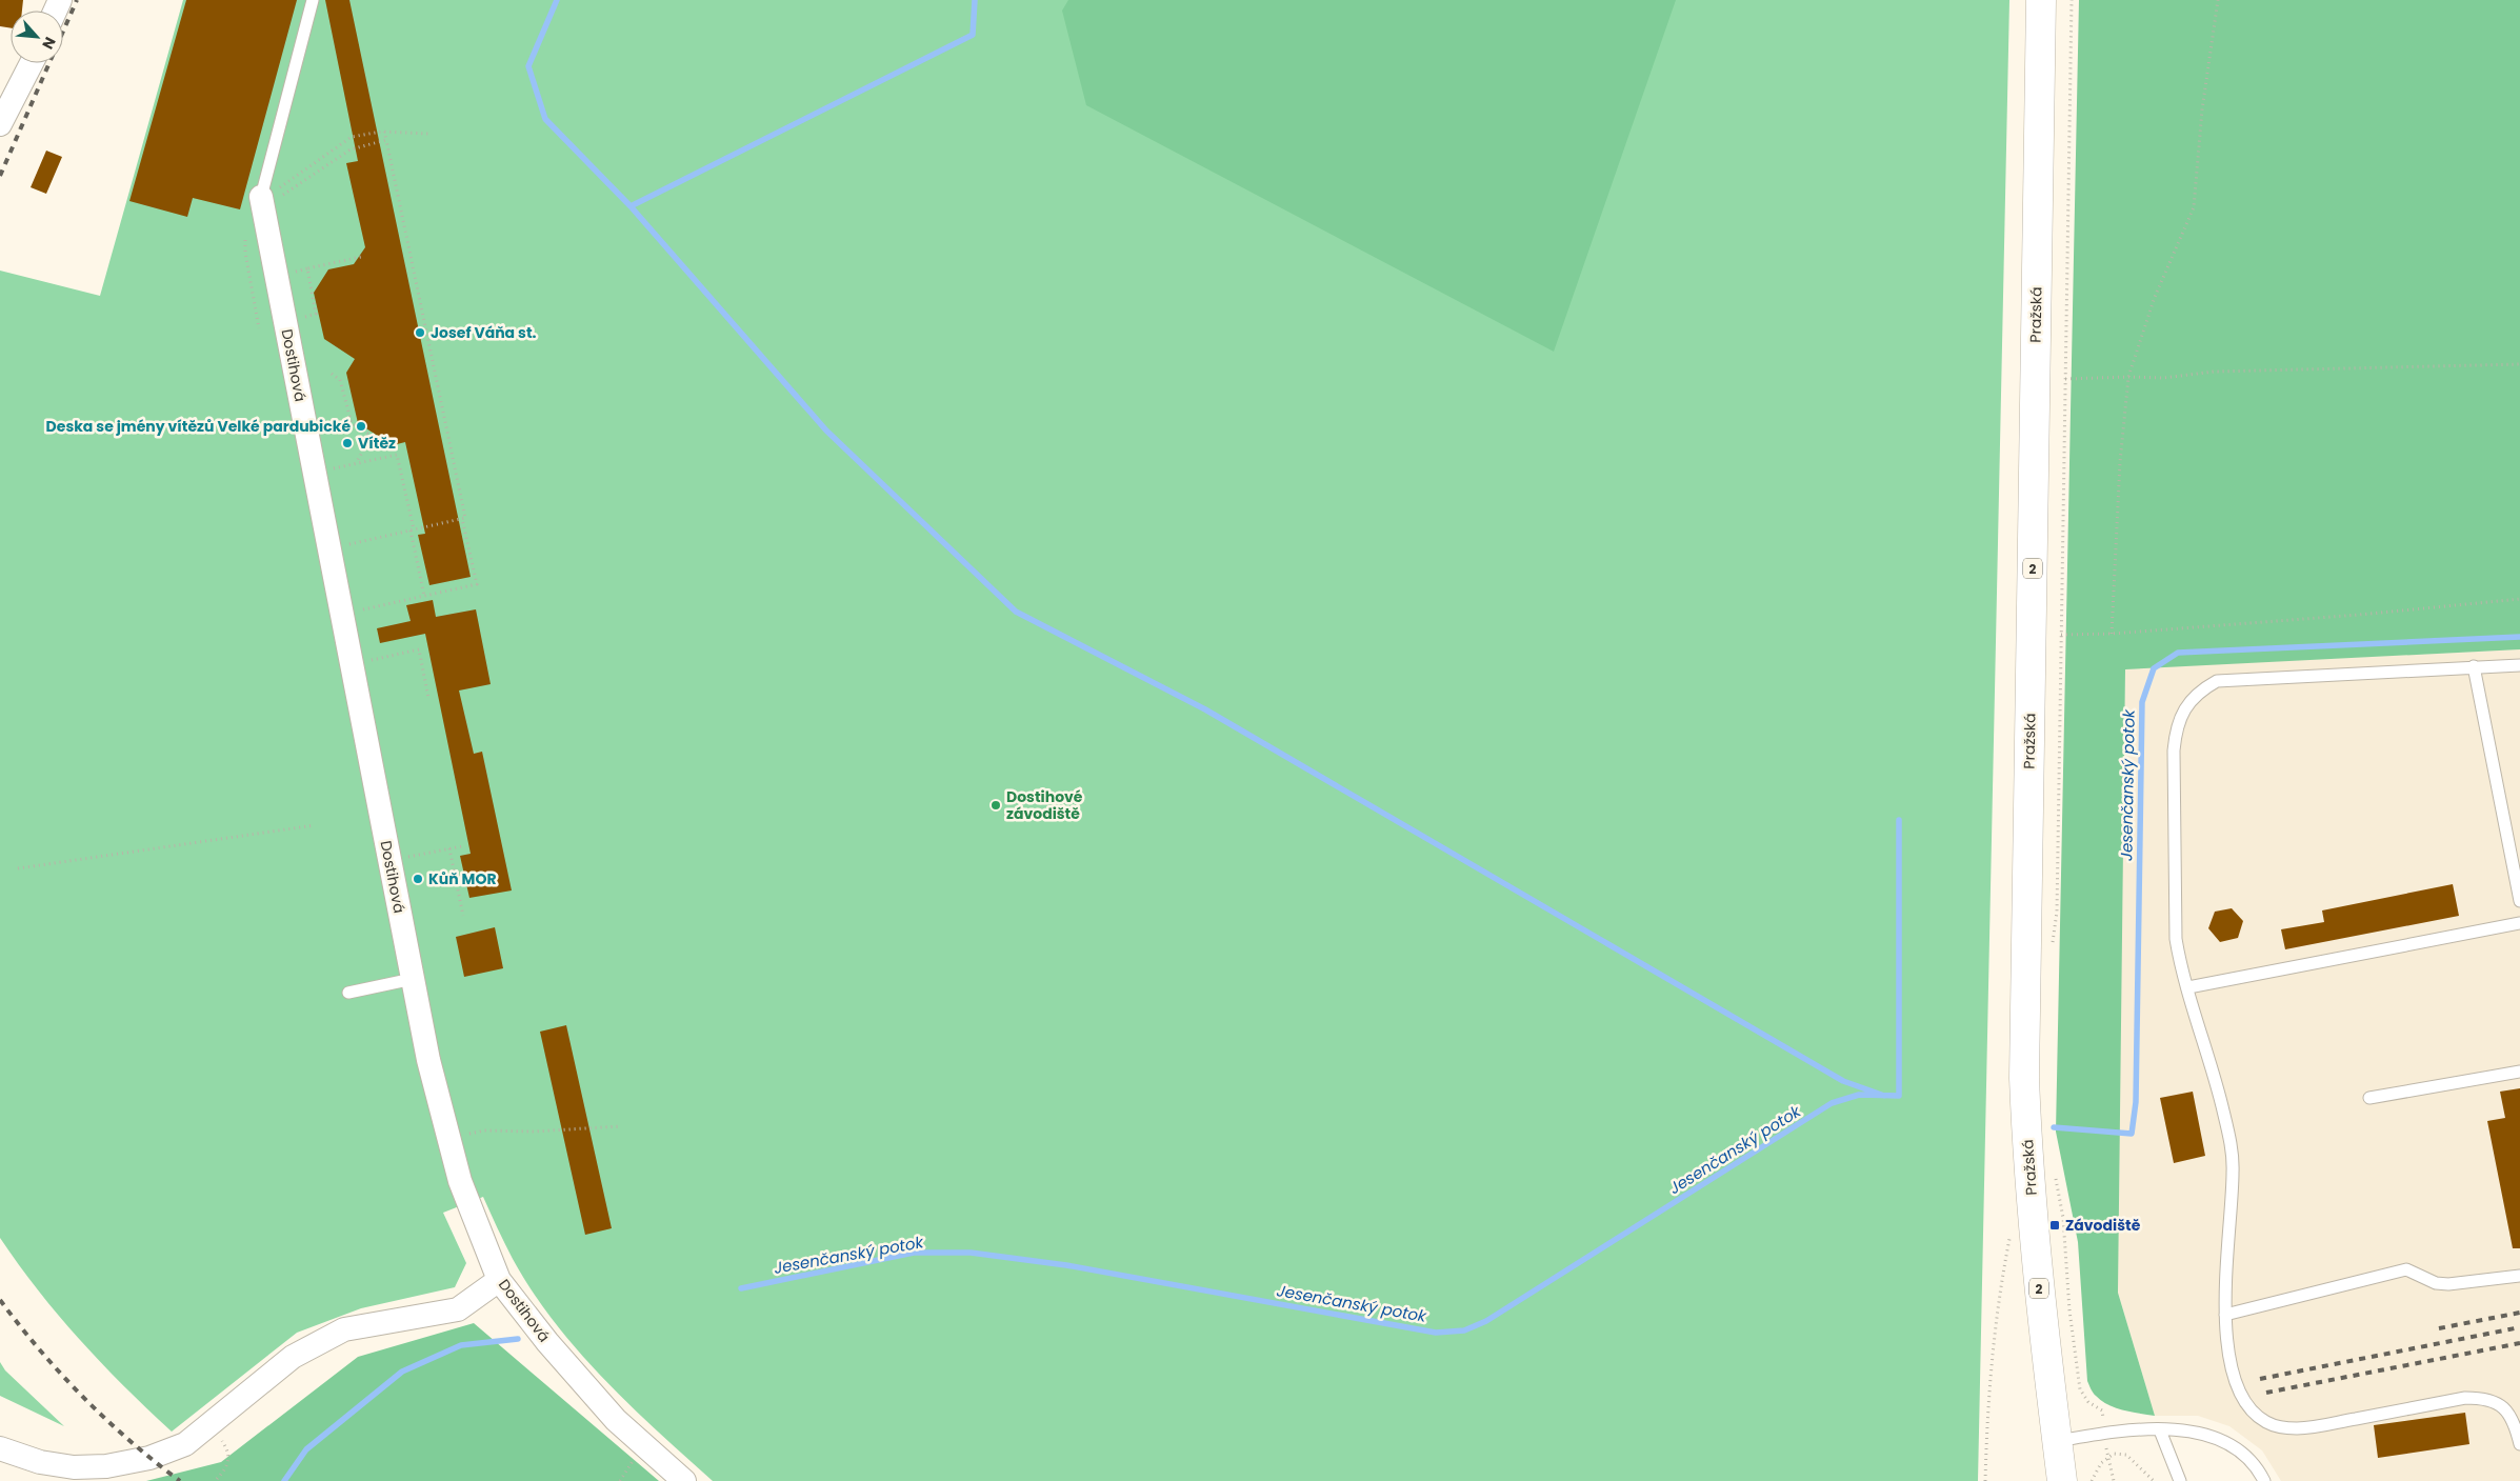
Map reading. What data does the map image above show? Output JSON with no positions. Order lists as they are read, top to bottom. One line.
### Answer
{"streets":{"main road":["Pražská","2"],"street":["Dostihová"]},"water":["Jesenčanský potok"],"places":{"other":["Josef Váňa st.","Deska se jmény vítězů Velké pardubické","Vítěz","Dostihové závodiště","Kůň MOR"],"transit":["Závodiště"]},"north":"bottom right"}
